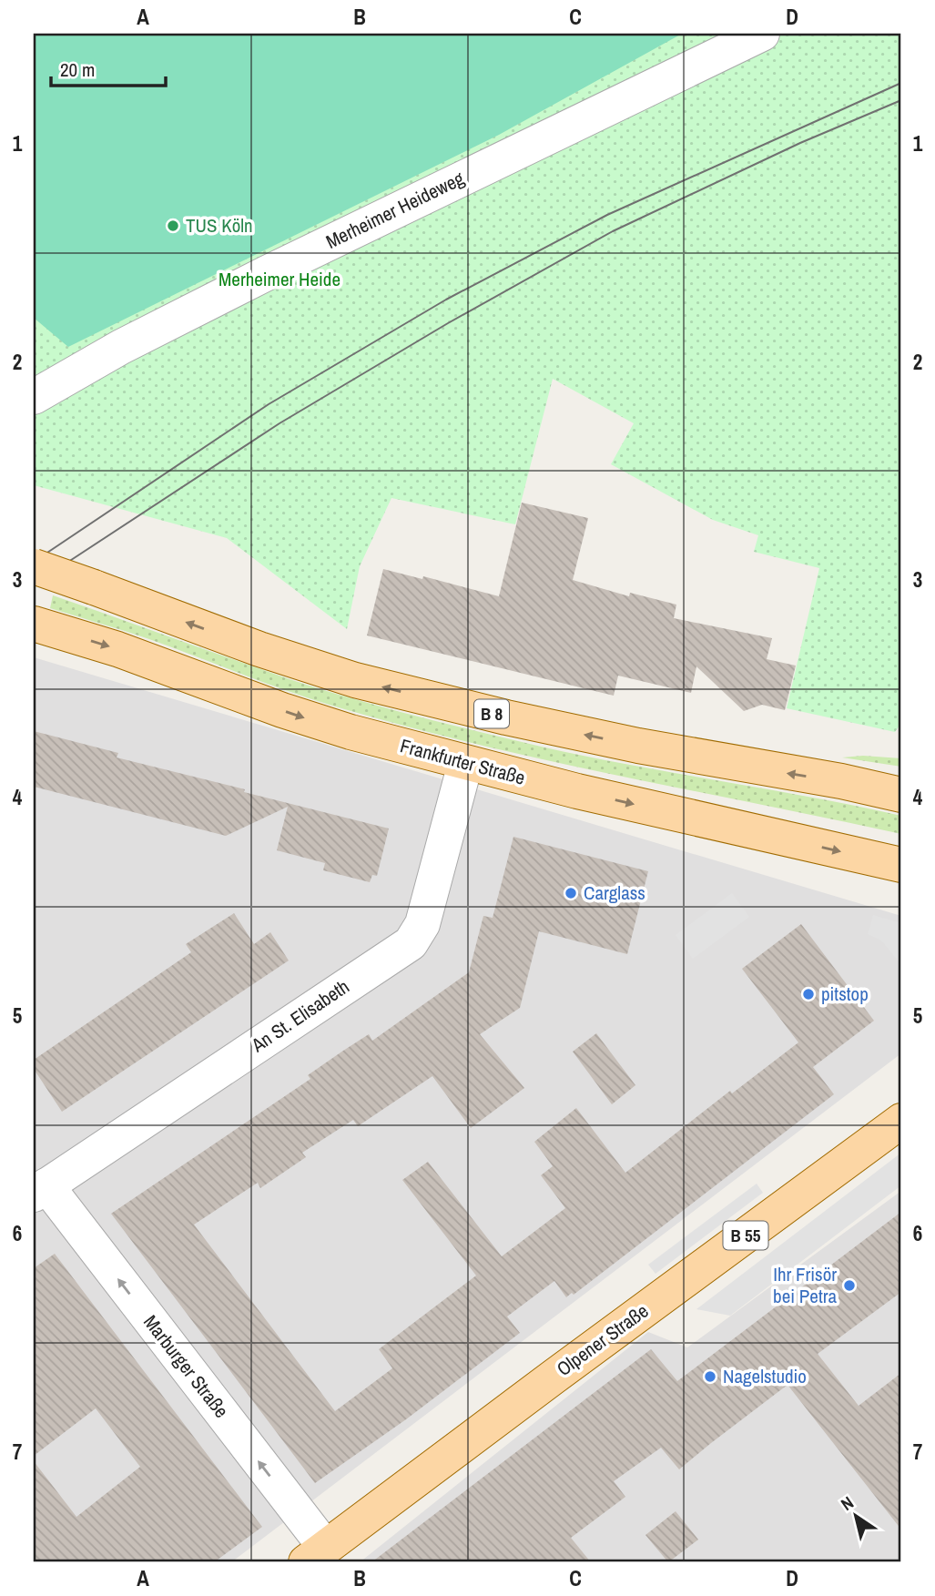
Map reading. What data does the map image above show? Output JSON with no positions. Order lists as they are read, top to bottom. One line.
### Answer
{"streets":{"main road":["B 8","Frankfurter Straße","B 55","Olpener Straße"],"street":["Merheimer Heideweg","An St. Elisabeth","Marburger Straße"]},"crossings":[["Frankfurter Straße","An St. Elisabeth"],["An St. Elisabeth","Marburger Straße"],["Olpener Straße","Marburger Straße"]],"one_way":["Marburger Straße"],"parks":["Merheimer Heide"],"places":["TUS Köln","Carglass","pitstop","Ihr Frisör bei Petra","Nagelstudio"],"scale_bar":"20 m","north":"top left","grid":{"columns":["A","B","C","D"],"rows":["1","2","3","4","5","6","7"]}}
